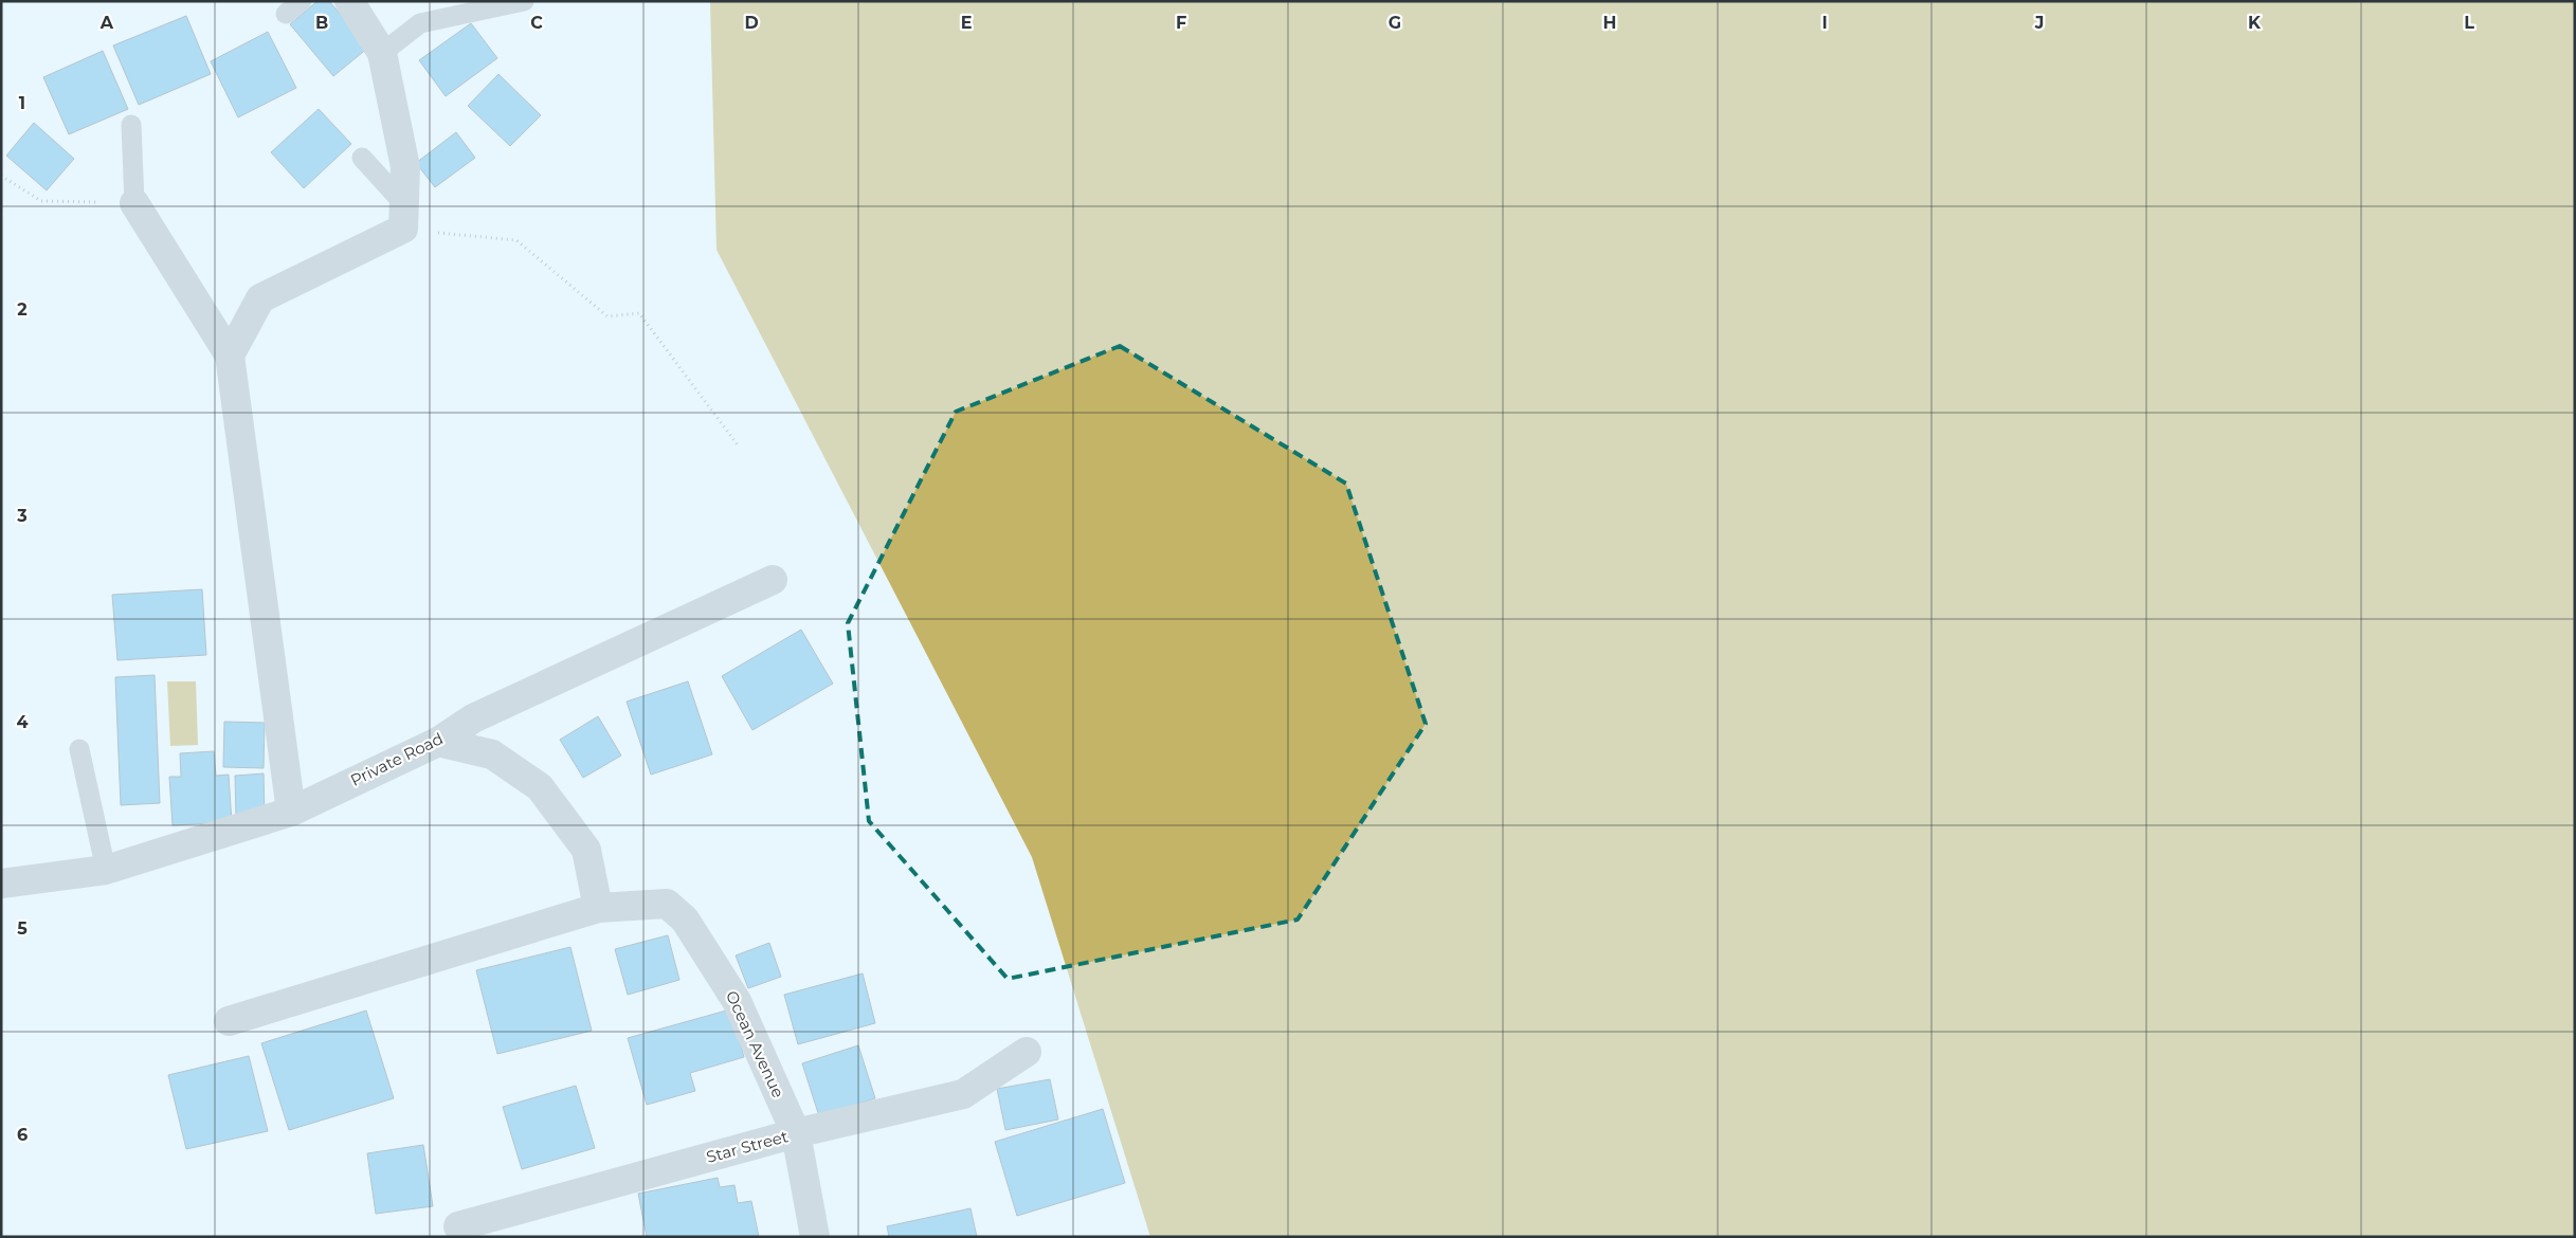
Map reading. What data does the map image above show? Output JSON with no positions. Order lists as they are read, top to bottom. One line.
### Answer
{"streets":{"street":["Private Road","Ocean Avenue","Star Street"]},"crossings":[["Ocean Avenue","Star Street"]],"grid":{"columns":["A","B","C","D","E","F","G","H","I","J","K","L"],"rows":["1","2","3","4","5","6"]}}
